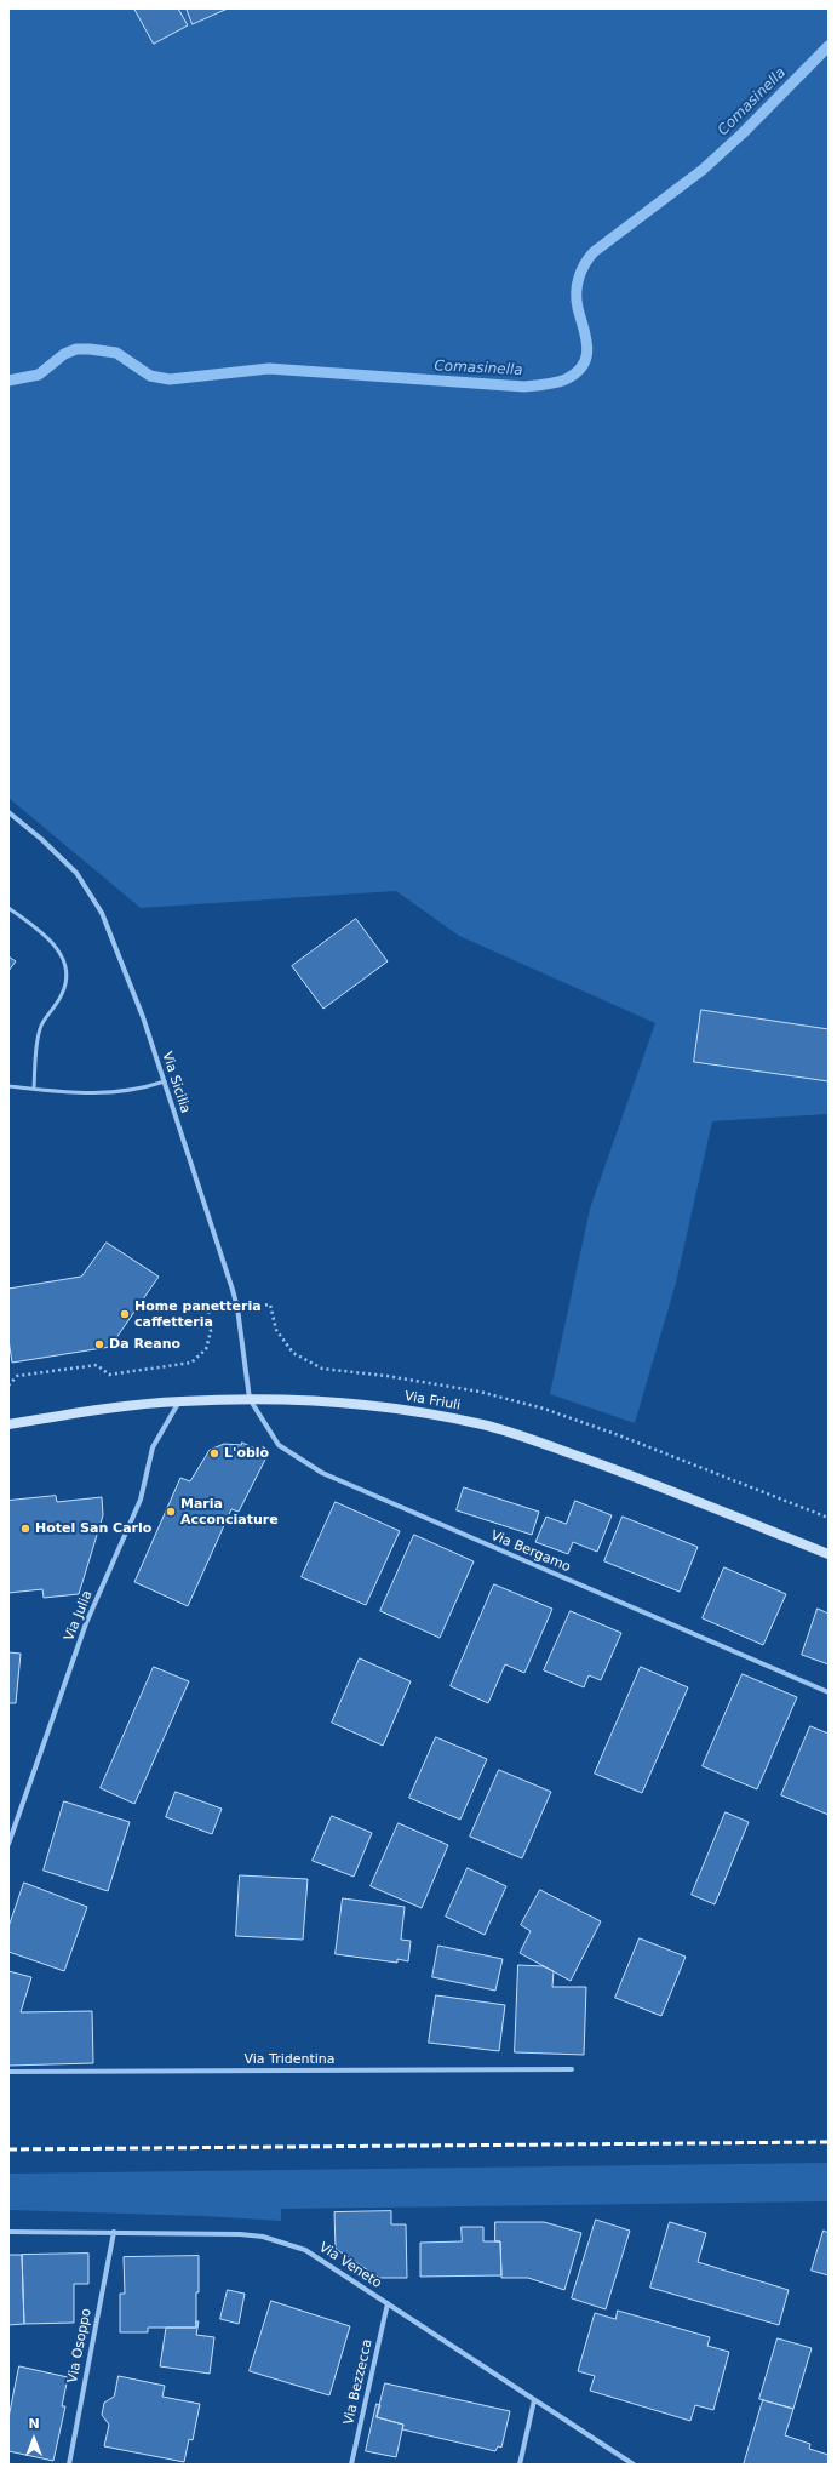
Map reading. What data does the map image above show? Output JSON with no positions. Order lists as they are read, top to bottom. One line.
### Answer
{"streets":{"street":["Via Sicilia","Via Friuli","Via Bergamo","Via Julia","Via Tridentina","Via Veneto","Via Osoppo","Via Bezzecca"]},"crossings":[["Via Sicilia","Via Friuli"],["Via Sicilia","Via Bergamo"],["Via Friuli","Via Bergamo"],["Via Friuli","Via Julia"],["Via Veneto","Via Osoppo"],["Via Veneto","Via Bezzecca"]],"water":["Comasinella"],"places":["Home panetteria caffetteria","Da Reano","L'oblò","Maria Acconciature","Hotel San Carlo"],"north":"top"}
